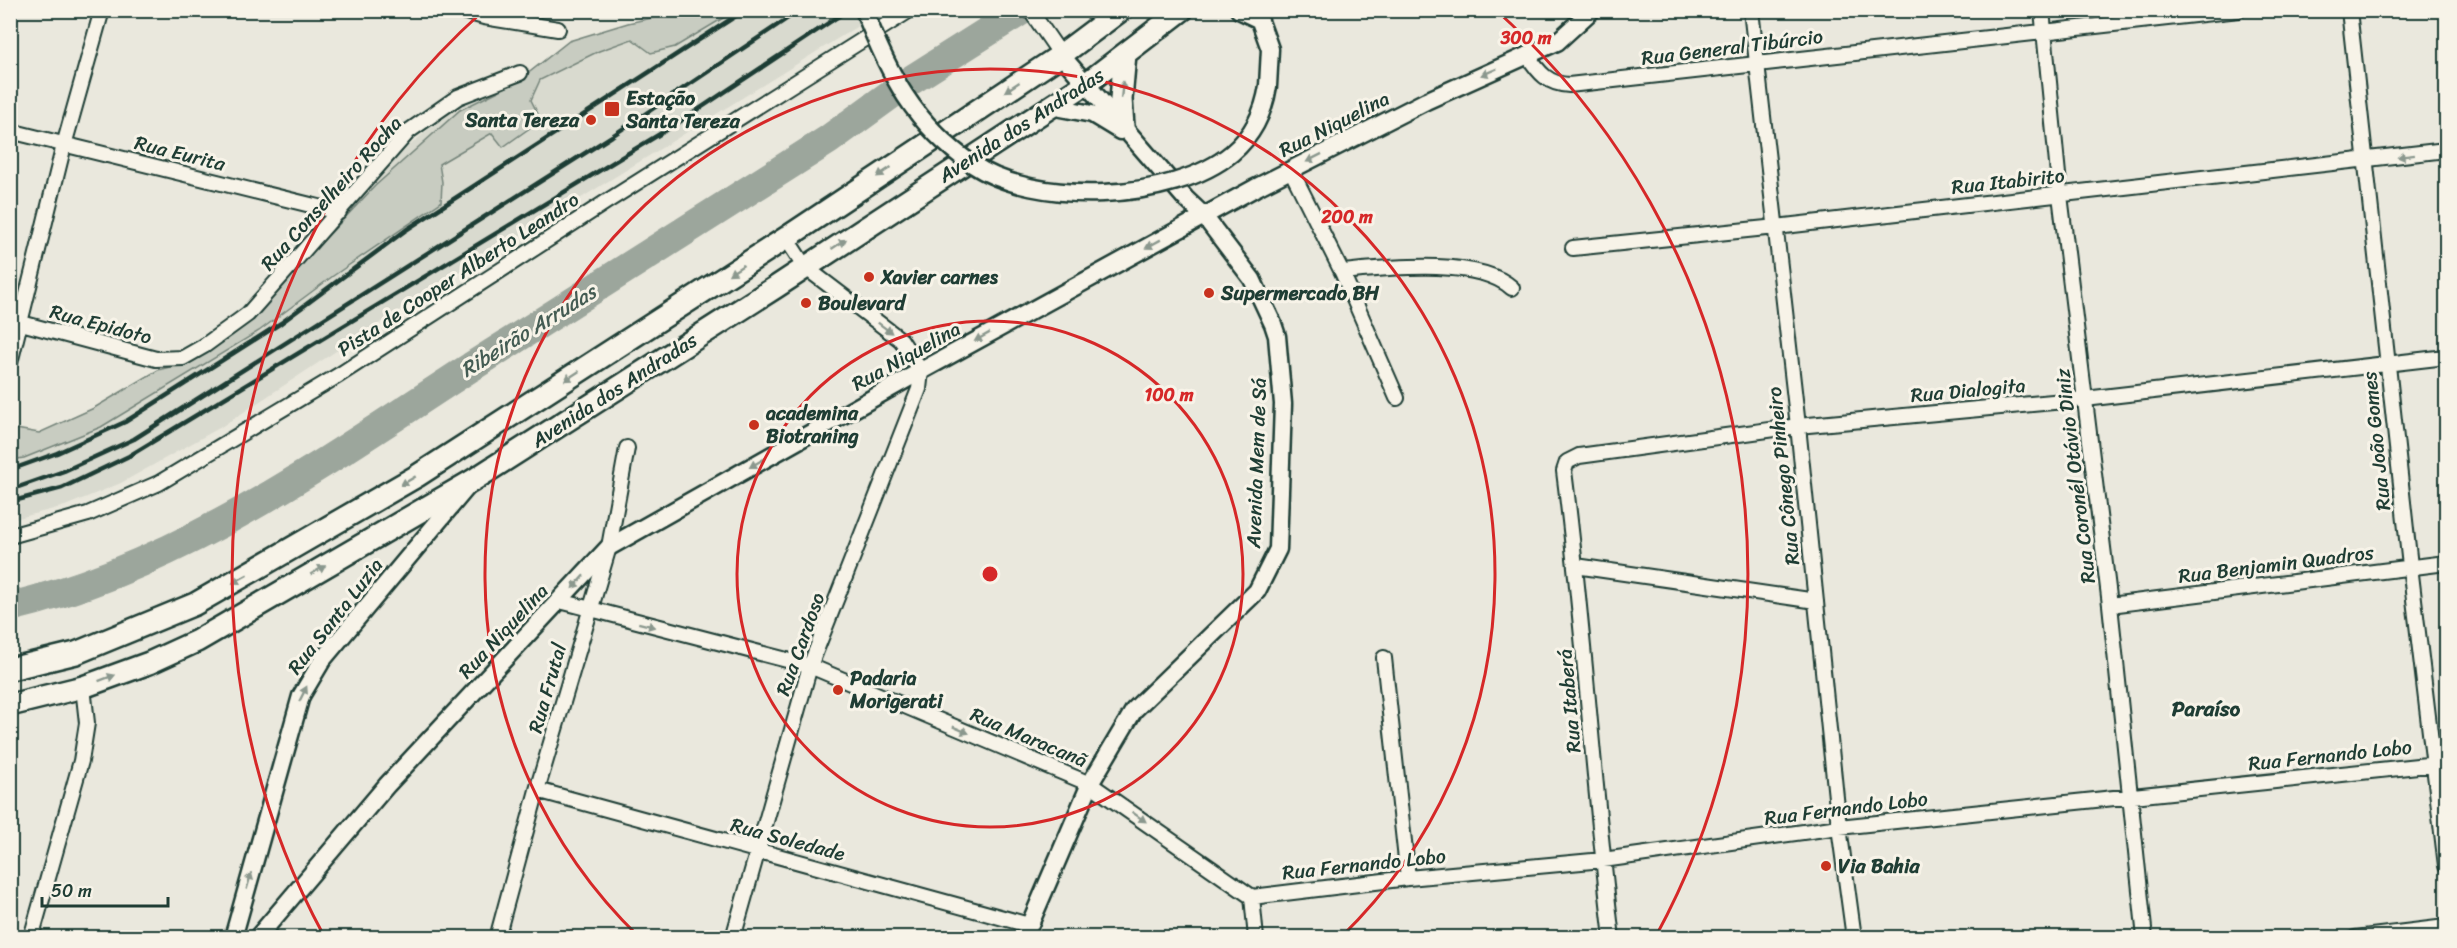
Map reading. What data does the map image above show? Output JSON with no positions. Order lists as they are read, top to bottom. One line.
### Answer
{"streets":{"main road":["Avenida dos Andradas"],"street":["Rua General Tibúrcio","Rua Niquelina","Rua Eurita","Rua Itabirito","Rua Conselheiro Rocha","Pista de Cooper Alberto Leandro","Rua Epidoto","Rua Dialogita","Rua João Gomes","Avenida Mem de Sá","Rua Cônego Pinheiro","Rua Coronél Otávio Diniz","Rua Benjamin Quadros","Rua Santa Luzia","Rua Cardoso","Rua Frutal","Rua Itaberá","Rua Maracanã","Rua Fernando Lobo","Rua Soledade"]},"crossings":[["Rua General Tibúrcio","Rua Niquelina"],["Rua General Tibúrcio","Rua Cônego Pinheiro"],["Rua General Tibúrcio","Rua Coronél Otávio Diniz"],["Rua Niquelina","Avenida Mem de Sá"],["Rua Niquelina","Rua Cardoso"],["Rua Niquelina","Rua Frutal"],["Rua Niquelina","Rua Maracanã"],["Avenida dos Andradas","Avenida Mem de Sá"],["Avenida dos Andradas","Rua Santa Luzia"],["Rua Eurita","Rua Conselheiro Rocha"],["Rua Itabirito","Rua João Gomes"],["Rua Itabirito","Rua Cônego Pinheiro"],["Rua Itabirito","Rua Coronél Otávio Diniz"],["Rua Conselheiro Rocha","Rua Epidoto"],["Rua Dialogita","Rua João Gomes"],["Rua Dialogita","Rua Cônego Pinheiro"],["Rua Dialogita","Rua Coronél Otávio Diniz"],["Rua Dialogita","Rua Itaberá"],["Rua João Gomes","Rua Benjamin Quadros"],["Rua João Gomes","Rua Fernando Lobo"],["Avenida Mem de Sá","Rua Maracanã"],["Avenida Mem de Sá","Rua Soledade"],["Rua Cônego Pinheiro","Rua Fernando Lobo"],["Rua Coronél Otávio Diniz","Rua Benjamin Quadros"],["Rua Coronél Otávio Diniz","Rua Fernando Lobo"],["Rua Cardoso","Rua Maracanã"],["Rua Cardoso","Rua Soledade"],["Rua Frutal","Rua Maracanã"],["Rua Frutal","Rua Soledade"],["Rua Itaberá","Rua Fernando Lobo"],["Rua Maracanã","Rua Fernando Lobo"]],"one_way":["Rua Niquelina","Rua Santa Luzia","Rua Maracanã"],"districts":["Paraíso"],"water":["Ribeirão Arrudas"],"places":{"transit":["Estação Santa Tereza"],"other":["Santa Tereza","Xavier carnes","Supermercado BH","Boulevard","academina Biotraning","Padaria Morigerati","Via Bahia"]},"scale_bar":"50 m","rings":["300 m","200 m","100 m"]}
